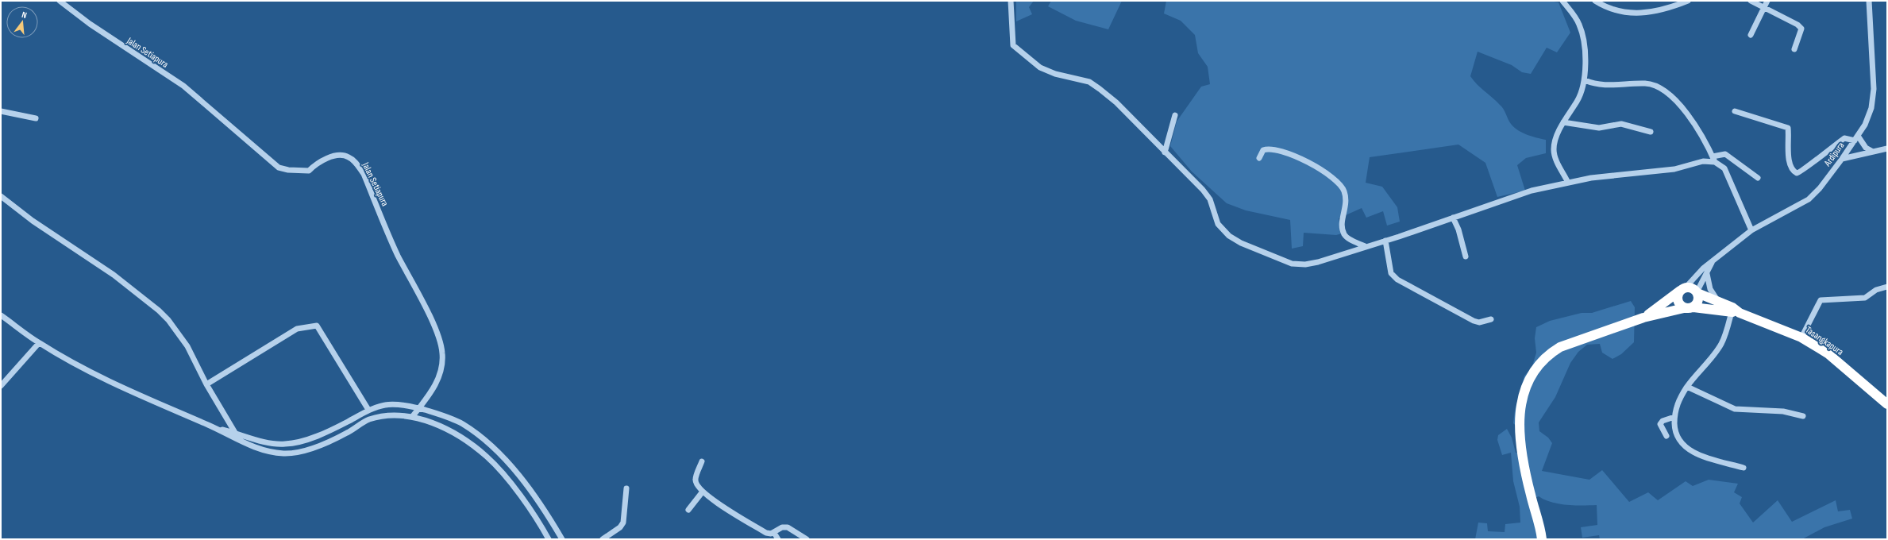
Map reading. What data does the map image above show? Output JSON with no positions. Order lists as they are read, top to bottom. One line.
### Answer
{"streets":{"highway":["Tasangkapura"],"street":["Jalan Setiapura","Ardipura"]},"crossings":[["Ardipura","Tasangkapura"]],"north":"top"}
